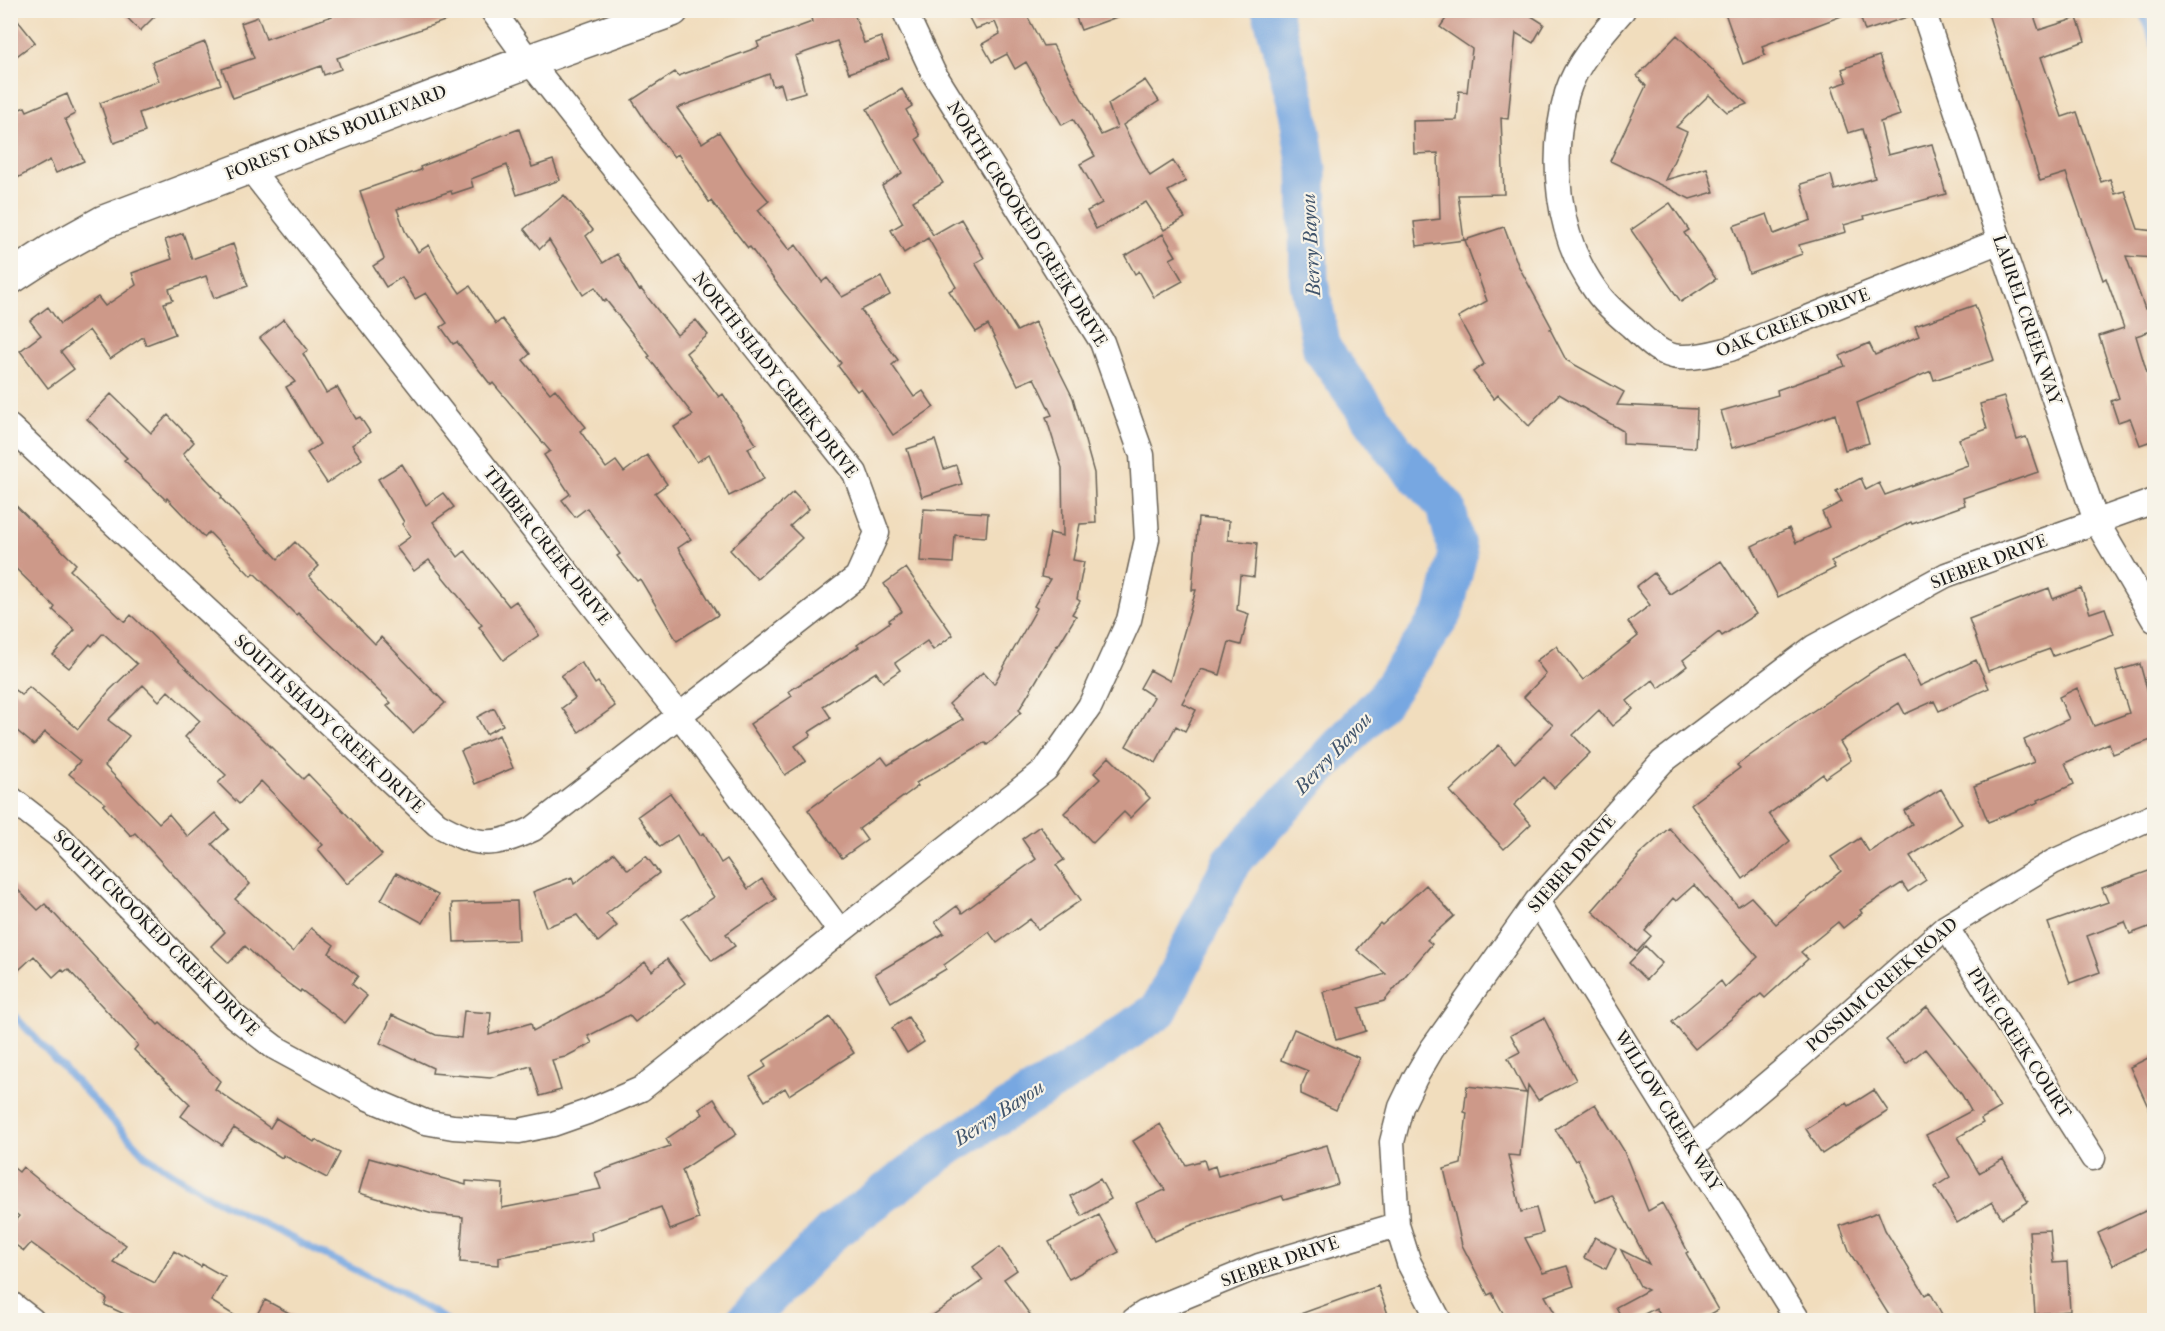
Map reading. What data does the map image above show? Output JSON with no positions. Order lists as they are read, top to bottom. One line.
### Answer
{"streets":{"street":["FOREST OAKS BOULEVARD","NORTH CROOKED CREEK DRIVE","LAUREL CREEK WAY","OAK CREEK DRIVE","NORTH SHADY CREEK DRIVE","TIMBER CREEK DRIVE","SIEBER DRIVE","SOUTH SHADY CREEK DRIVE","SOUTH CROOKED CREEK DRIVE","POSSUM CREEK ROAD","PINE CREEK COURT","WILLOW CREEK WAY"]},"crossings":[["FOREST OAKS BOULEVARD","NORTH SHADY CREEK DRIVE"],["FOREST OAKS BOULEVARD","TIMBER CREEK DRIVE"],["NORTH CROOKED CREEK DRIVE","TIMBER CREEK DRIVE"],["NORTH CROOKED CREEK DRIVE","SOUTH CROOKED CREEK DRIVE"],["LAUREL CREEK WAY","OAK CREEK DRIVE"],["LAUREL CREEK WAY","SIEBER DRIVE"],["NORTH SHADY CREEK DRIVE","TIMBER CREEK DRIVE"],["NORTH SHADY CREEK DRIVE","SOUTH SHADY CREEK DRIVE"],["TIMBER CREEK DRIVE","SOUTH SHADY CREEK DRIVE"],["TIMBER CREEK DRIVE","SOUTH CROOKED CREEK DRIVE"],["SIEBER DRIVE","WILLOW CREEK WAY"],["POSSUM CREEK ROAD","PINE CREEK COURT"],["POSSUM CREEK ROAD","WILLOW CREEK WAY"]],"water":["Berry Bayou"]}
